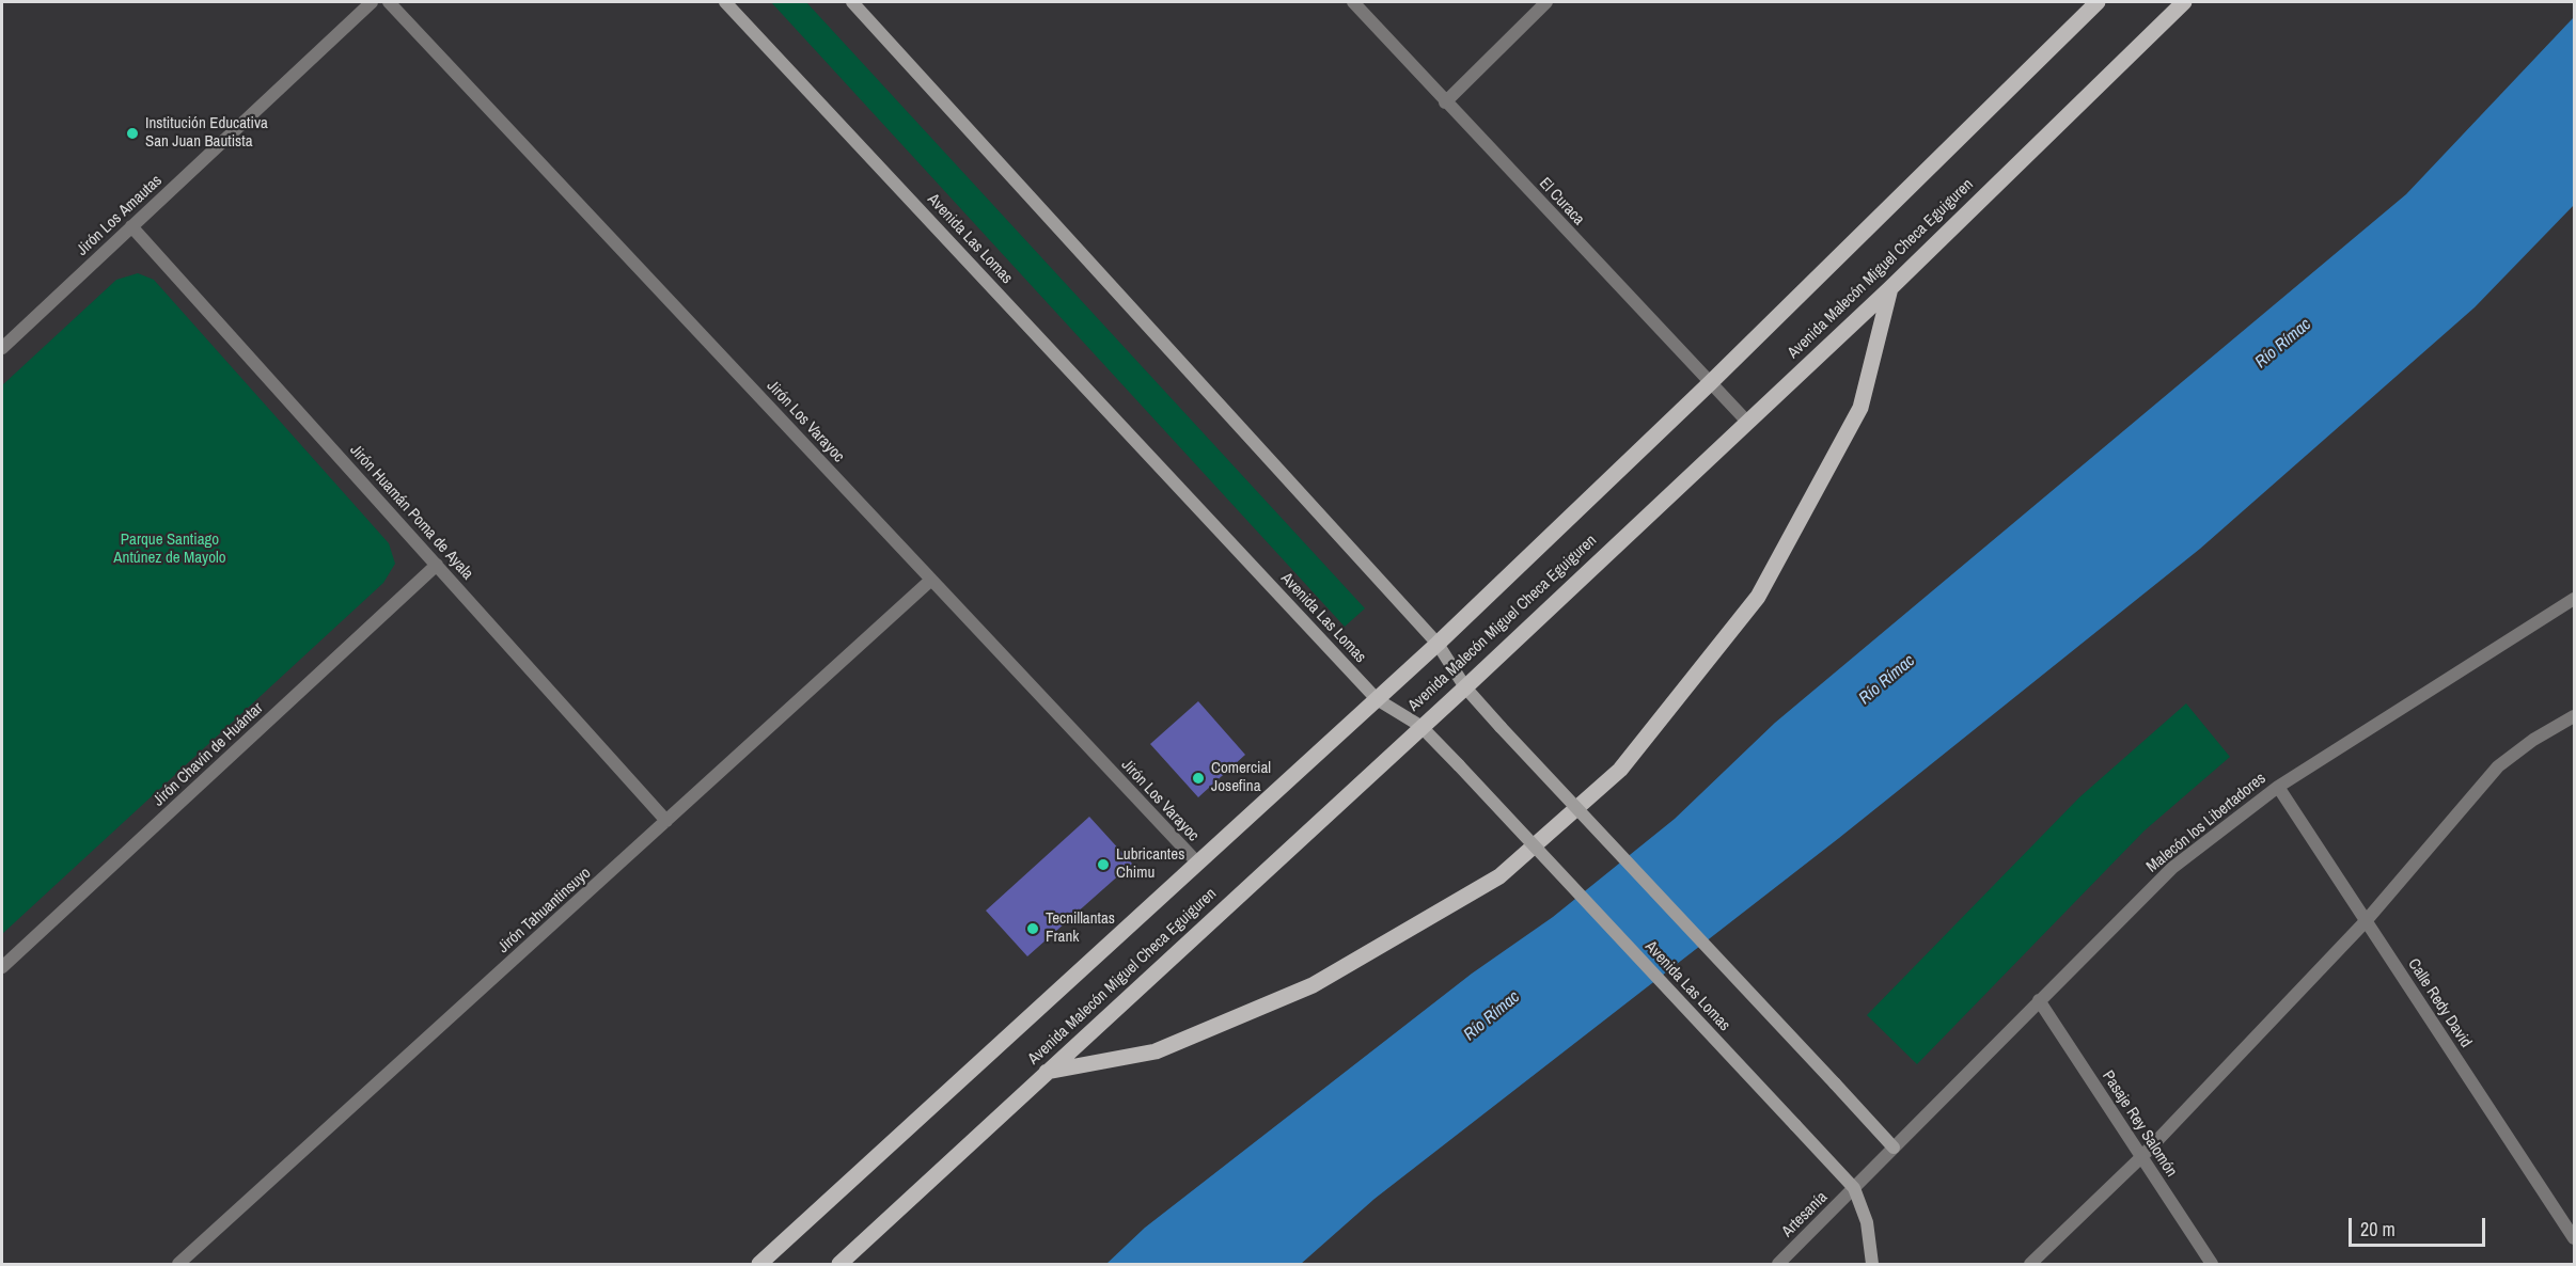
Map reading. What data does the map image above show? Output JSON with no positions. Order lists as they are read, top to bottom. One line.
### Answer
{"streets":{"main road":["Avenida Las Lomas","Avenida Malecón Miguel Checa Eguiguren"],"street":["El Curaca","Jirón Los Amautas","Jirón Los Varayoc","Jirón Huamán Poma de Ayala","Jirón Chavín de Huántar","Malecón los Libertadores","Jirón Tahuantinsuyo","Calle Redy David","Pasaje Rey Salomón","Artesanía"]},"crossings":[["El Curaca","Avenida Malecón Miguel Checa Eguiguren"],["Jirón Los Amautas","Jirón Huamán Poma de Ayala"],["Avenida Las Lomas","Avenida Malecón Miguel Checa Eguiguren"],["Avenida Las Lomas","Malecón los Libertadores"],["Avenida Las Lomas","Artesanía"],["Avenida Malecón Miguel Checa Eguiguren","Jirón Los Varayoc"],["Jirón Los Varayoc","Jirón Tahuantinsuyo"],["Jirón Huamán Poma de Ayala","Jirón Chavín de Huántar"],["Jirón Huamán Poma de Ayala","Jirón Tahuantinsuyo"],["Malecón los Libertadores","Calle Redy David"],["Malecón los Libertadores","Pasaje Rey Salomón"],["Malecón los Libertadores","Artesanía"]],"water":["Río Rímac"],"parks":["Parque Santiago Antúnez de Mayolo"],"places":["Institución Educativa San Juan Bautista","Comercial Josefina","Lubricantes Chimu","Tecnillantas Frank"],"scale_bar":"20 m"}
